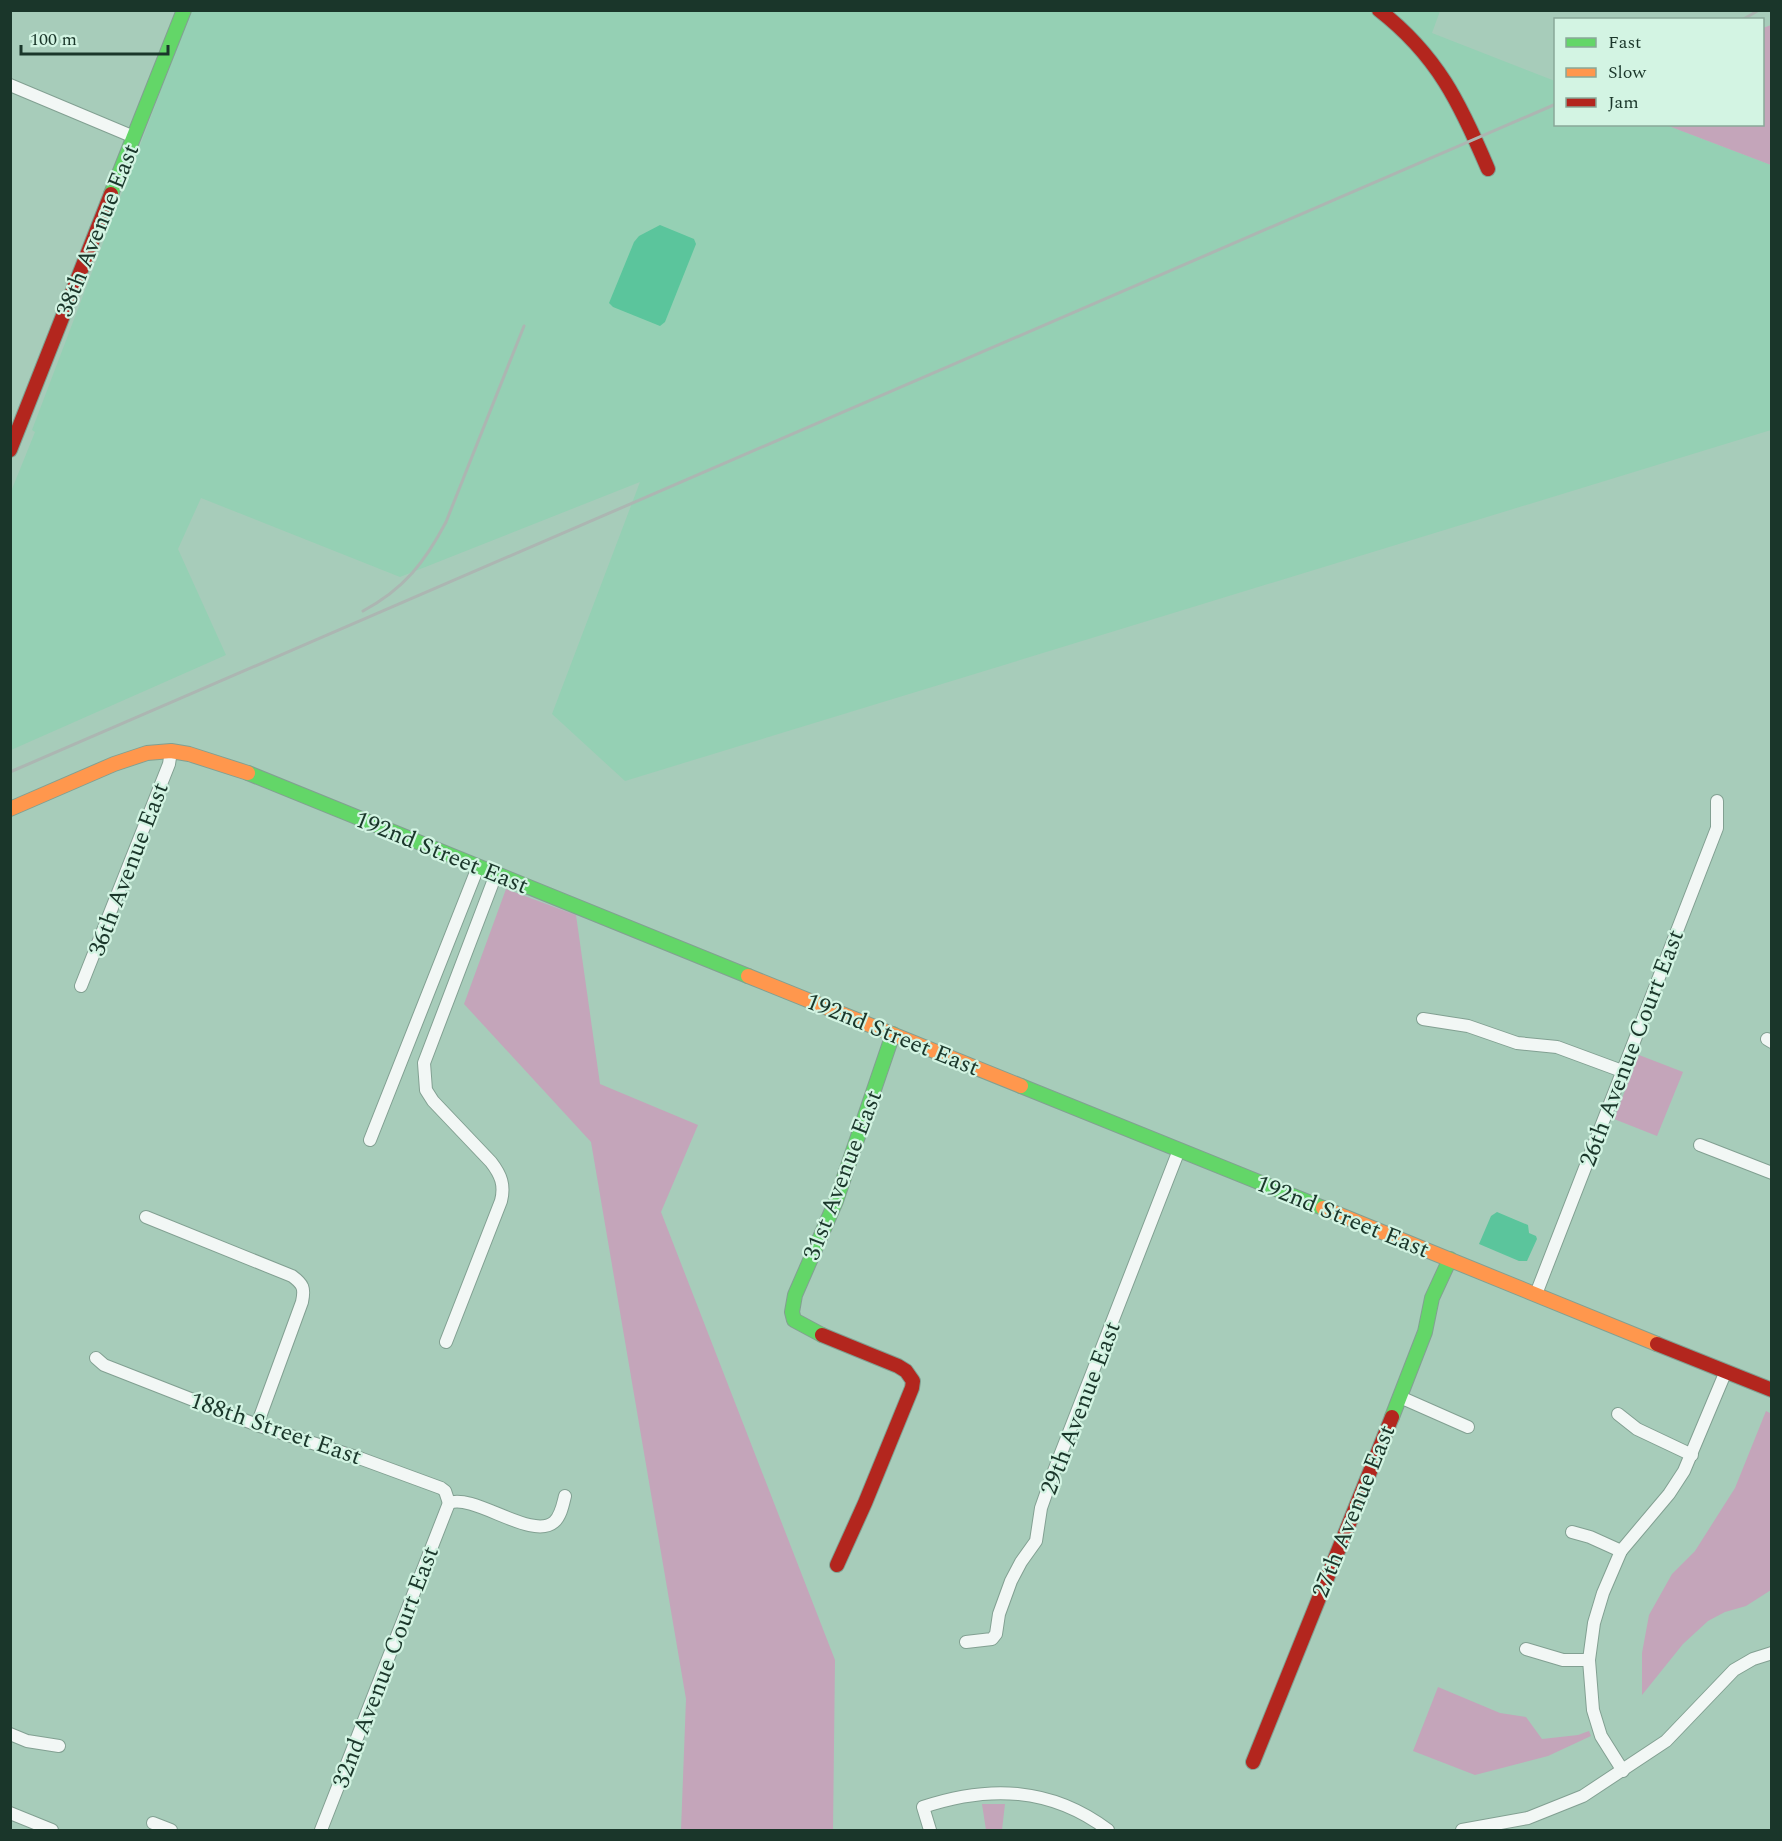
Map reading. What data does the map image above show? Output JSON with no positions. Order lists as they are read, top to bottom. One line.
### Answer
{"streets":{"street":["38th Avenue East","192nd Street East","36th Avenue East","26th Avenue Court East","31st Avenue East","29th Avenue East","188th Street East","27th Avenue East","32nd Avenue Court East"]},"crossings":[["192nd Street East","36th Avenue East"],["192nd Street East","26th Avenue Court East"],["192nd Street East","31st Avenue East"],["192nd Street East","29th Avenue East"],["192nd Street East","27th Avenue East"],["188th Street East","32nd Avenue Court East"]],"legend":["Fast","Slow","Jam"],"scale_bar":"100 m"}
